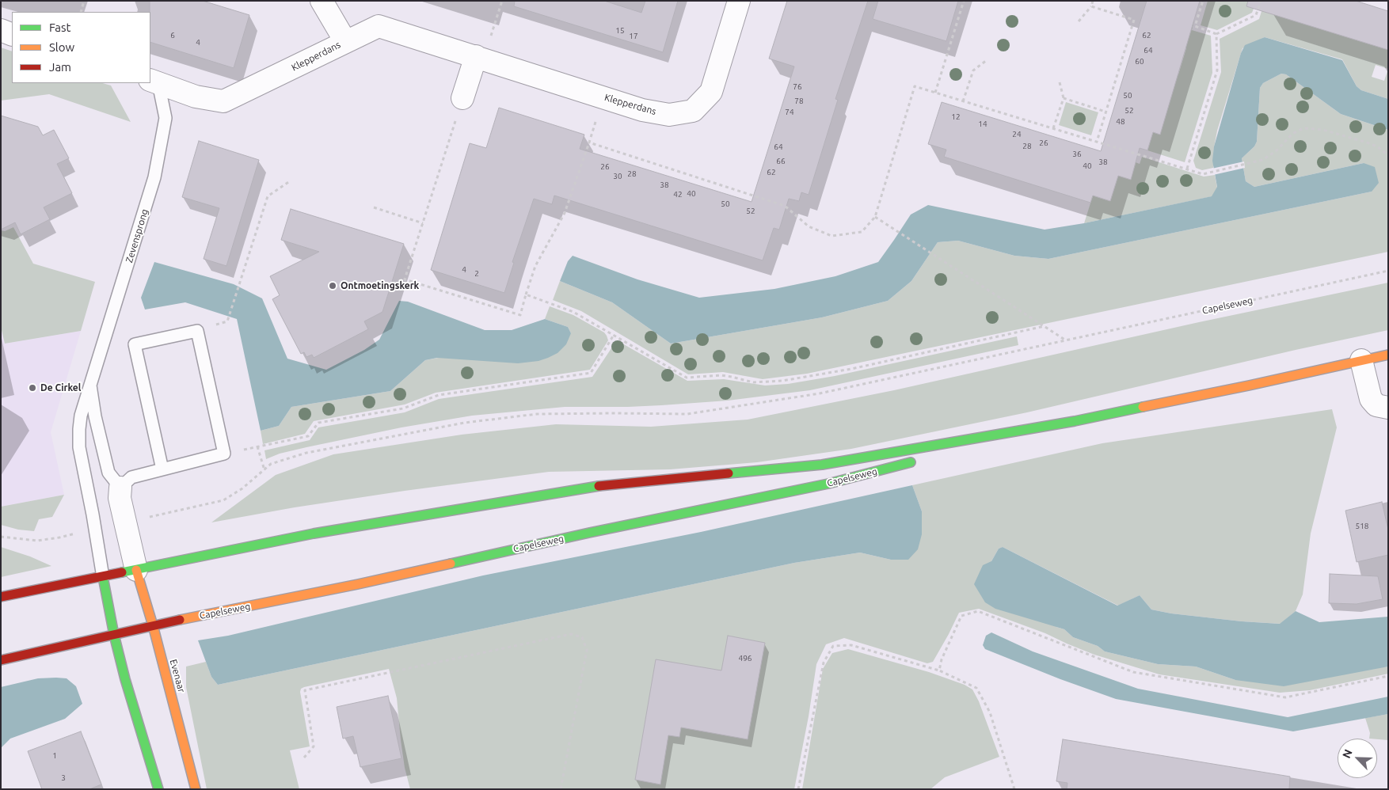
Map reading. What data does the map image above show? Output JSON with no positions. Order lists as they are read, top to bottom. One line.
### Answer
{"streets":{"main road":["Capelseweg","Evenaar"],"street":["Klepperdans"],"lane":["Zevensprong"]},"crossings":[["Klepperdans","Zevensprong"],["Zevensprong","Capelseweg"],["Capelseweg","Evenaar"]],"places":["Ontmoetingskerk","De Cirkel"],"house_numbers":["15","6","62","17","4","64","60","76","50","78","52","74","12","48","14","24","26","28","64","36","66","38","40","26","62","28","30","38","40","42","50","52","4","2","518","496","1","3"],"legend":["Fast","Slow","Jam"],"north":"top left"}
